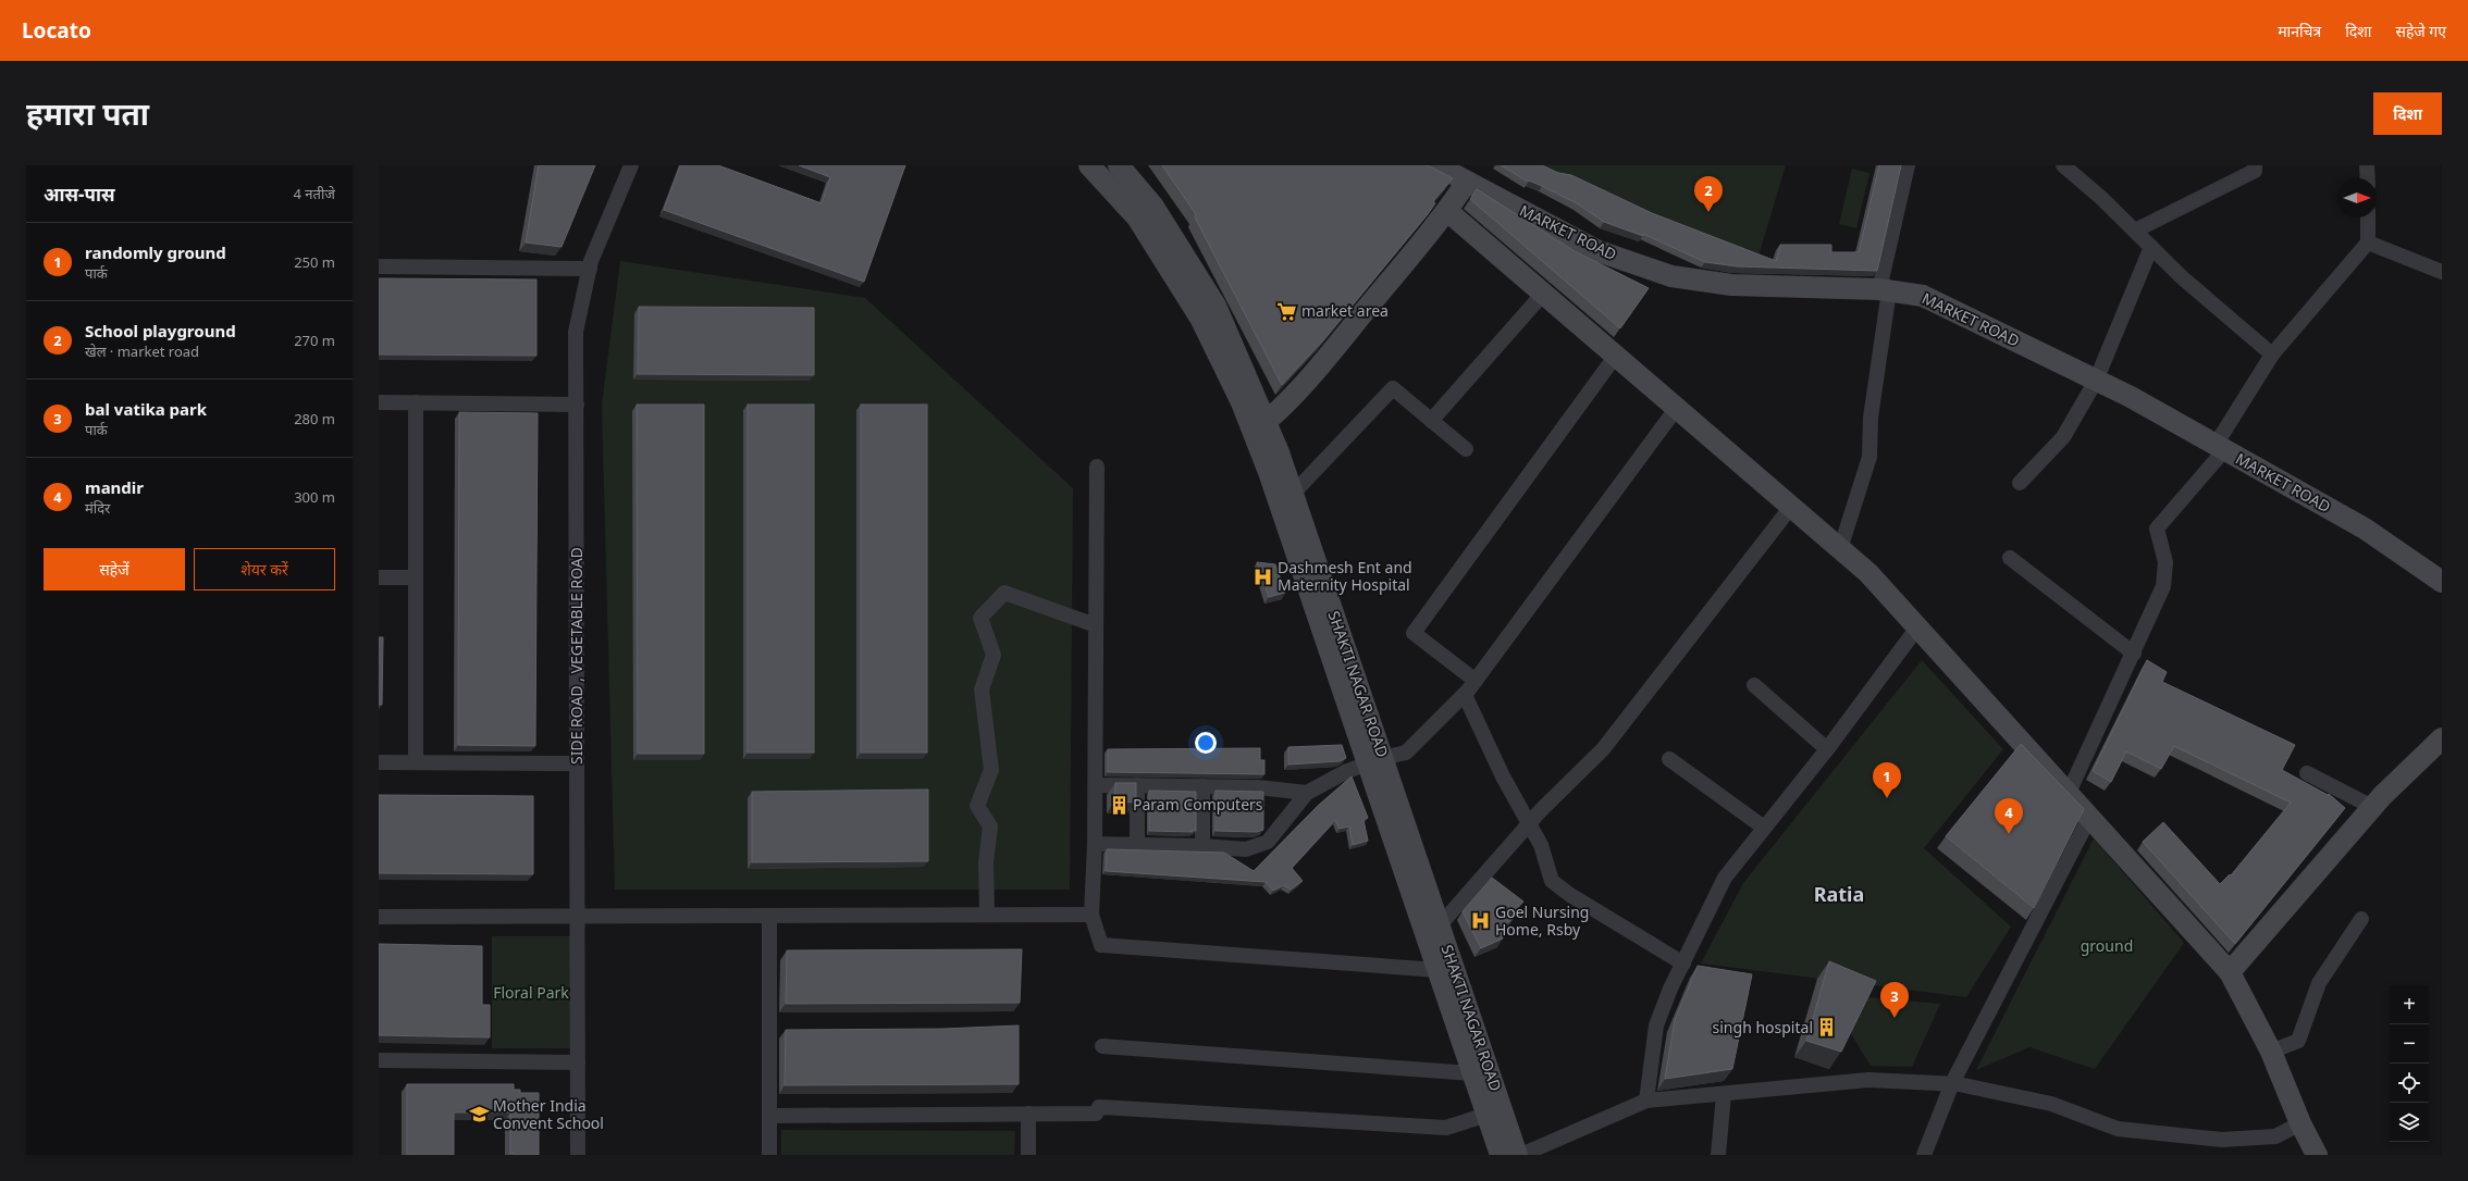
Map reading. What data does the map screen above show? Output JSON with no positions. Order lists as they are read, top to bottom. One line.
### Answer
{"streets":{"street":["MARKET ROAD","SIDE ROAD , VEGETABLE ROAD","SHAKTI NAGAR ROAD"]},"districts":["Ratia"],"parks":["ground","Floral Park"],"places":{"supermarket":["market area"],"hospital":["Dashmesh Ent and Maternity Hospital","Goel Nursing Home, Rsby"],"building":["Param Computers","singh hospital"],"school or university":["Mother India Convent School"]},"north":"right","page":{"header":"Locato","nav":["मानचित्र","दिशा","सहेजे गए"],"title":"हमारा पता","buttons":["दिशा",["सहेजें","शेयर करें"]],"heading":["आस-पास","4 नतीजे"],"pins":["2","1","4","3"],"list":[{"mark":"1","name":"randomly ground","note":"पार्क","value":"250 m"},{"mark":"2","name":"School playground","note":"खेल · market road","value":"270 m"},{"mark":"3","name":"bal vatika park","note":"पार्क","value":"280 m"},{"mark":"4","name":"mandir","note":"मंदिर","value":"300 m"}],"map_buttons":["+","−"]}}
